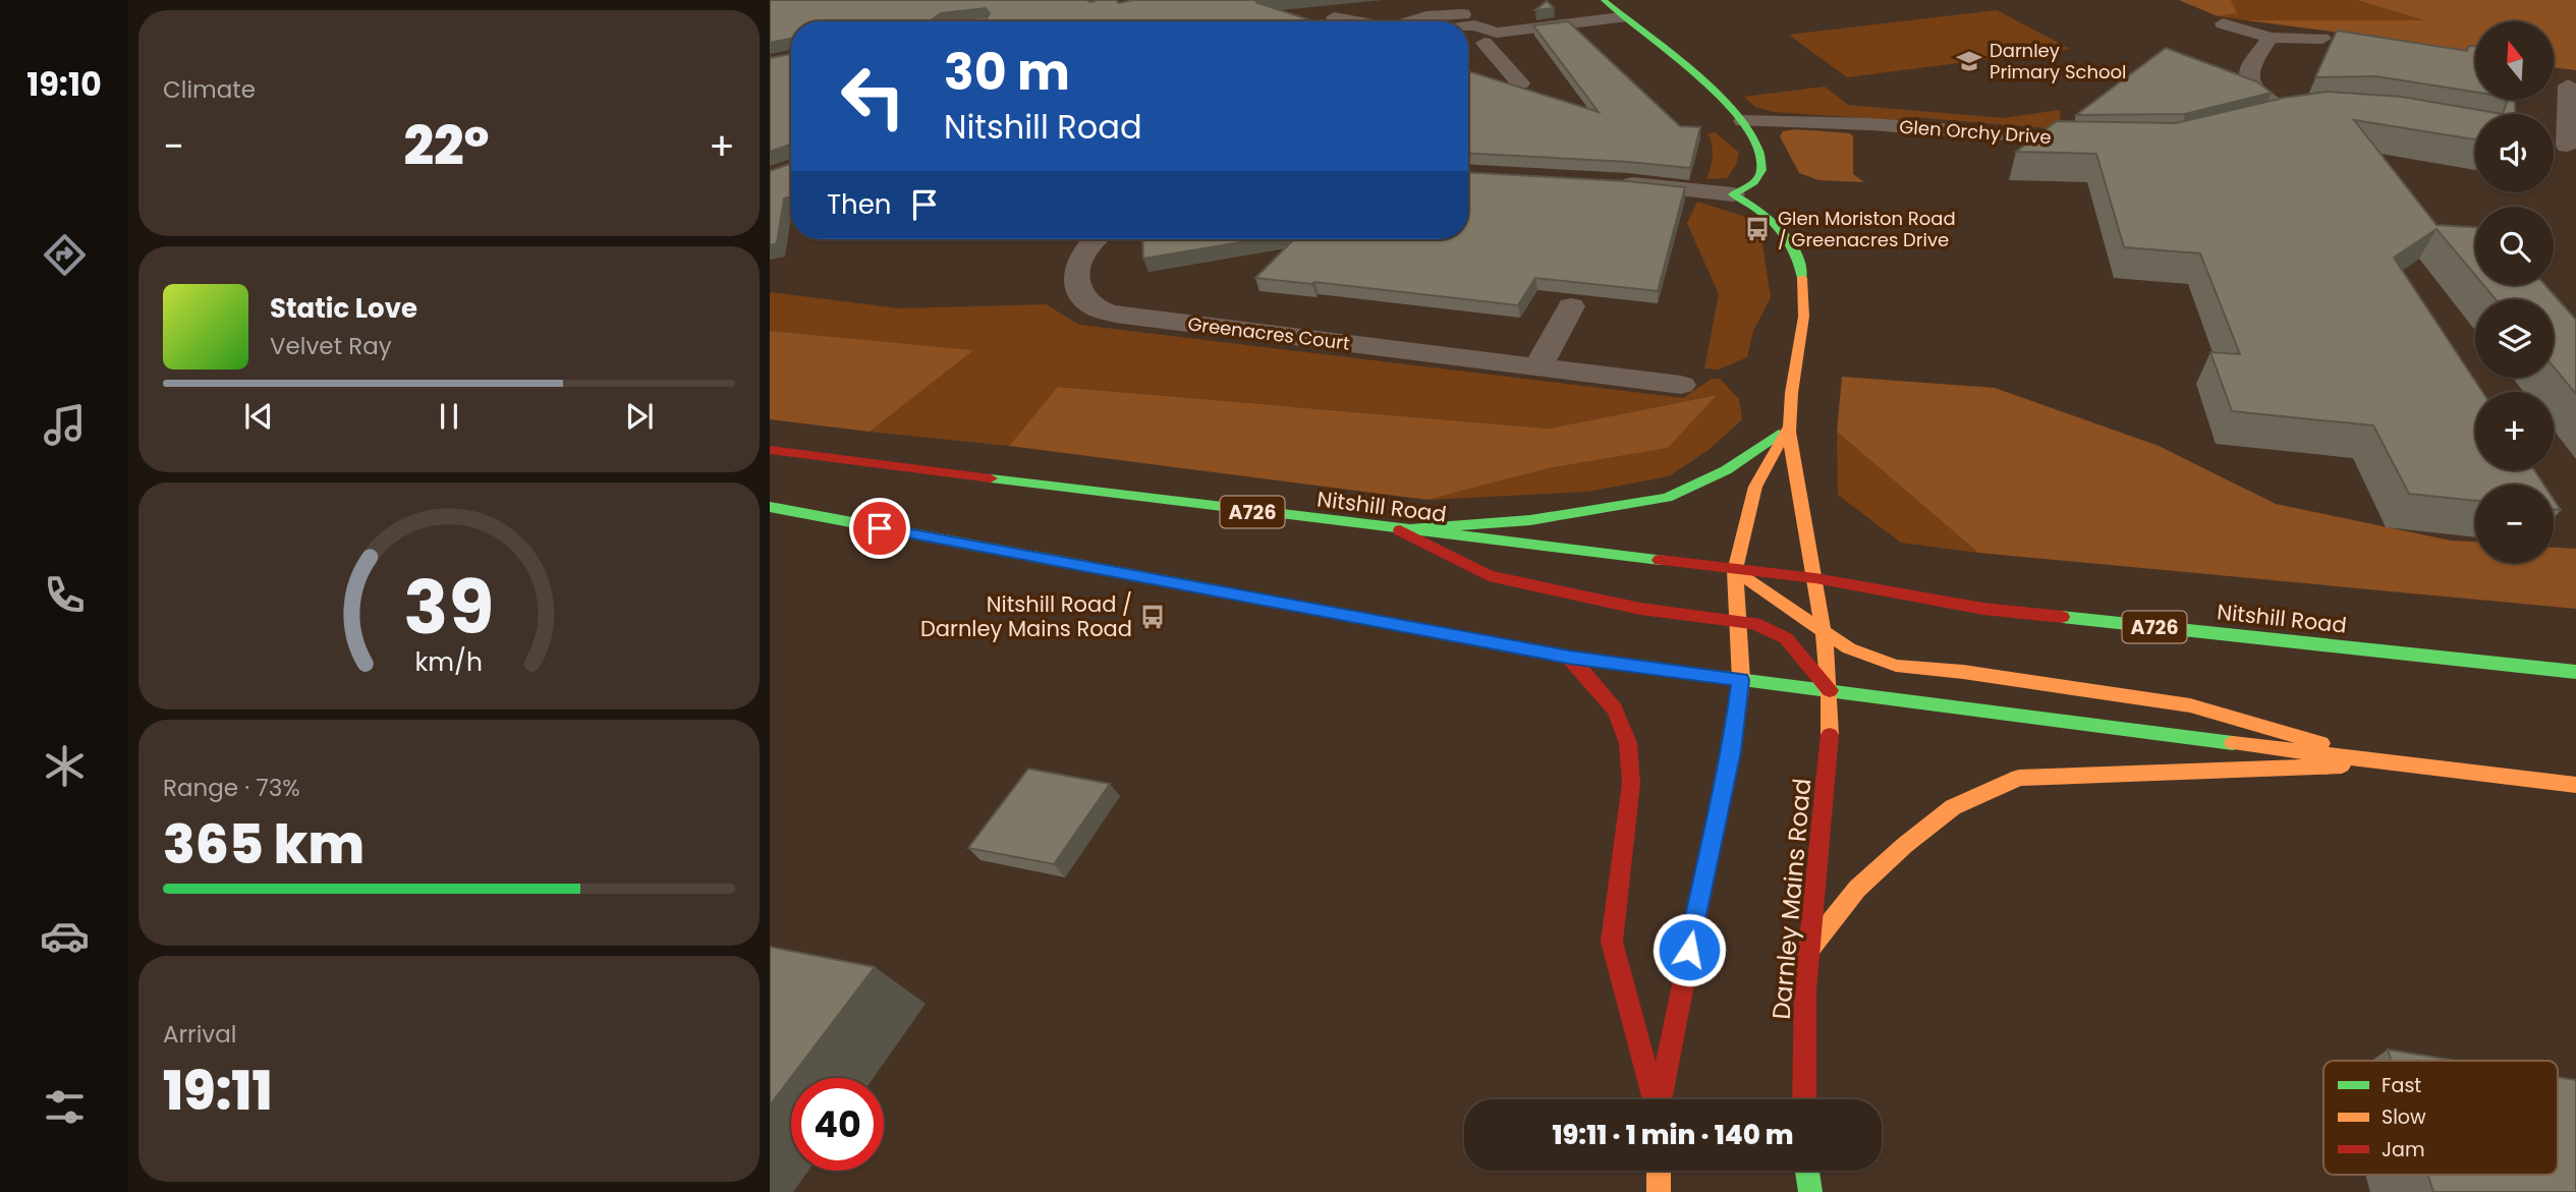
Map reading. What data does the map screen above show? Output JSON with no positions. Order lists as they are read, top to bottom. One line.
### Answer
{"streets":{"street":["Glen Orchy Drive","Greenacres Court","Nitshill Road","A726","Darnley Mains Road"]},"places":{"school or university":["Darnley Primary School"],"bus stop":["Glen Moriston Road / Greenacres Drive","Nitshill Road / Darnley Mains Road"]},"legend":["Fast","Slow","Jam"],"north":"top","page":{"tabs":"19:10","tile":["Climate",["Range · 73%","365 km"],["Arrival","19:11"]],"map_buttons":["+","−"],"turn":["30 m","Nitshill Road"],"heat":["−","22°","+"],"then":"Then","song":["Static Love","Velvet Ray"],"limit":"40","trip":"19:11 · 1 min · 140 m","gauge":["39","km/h"]}}
